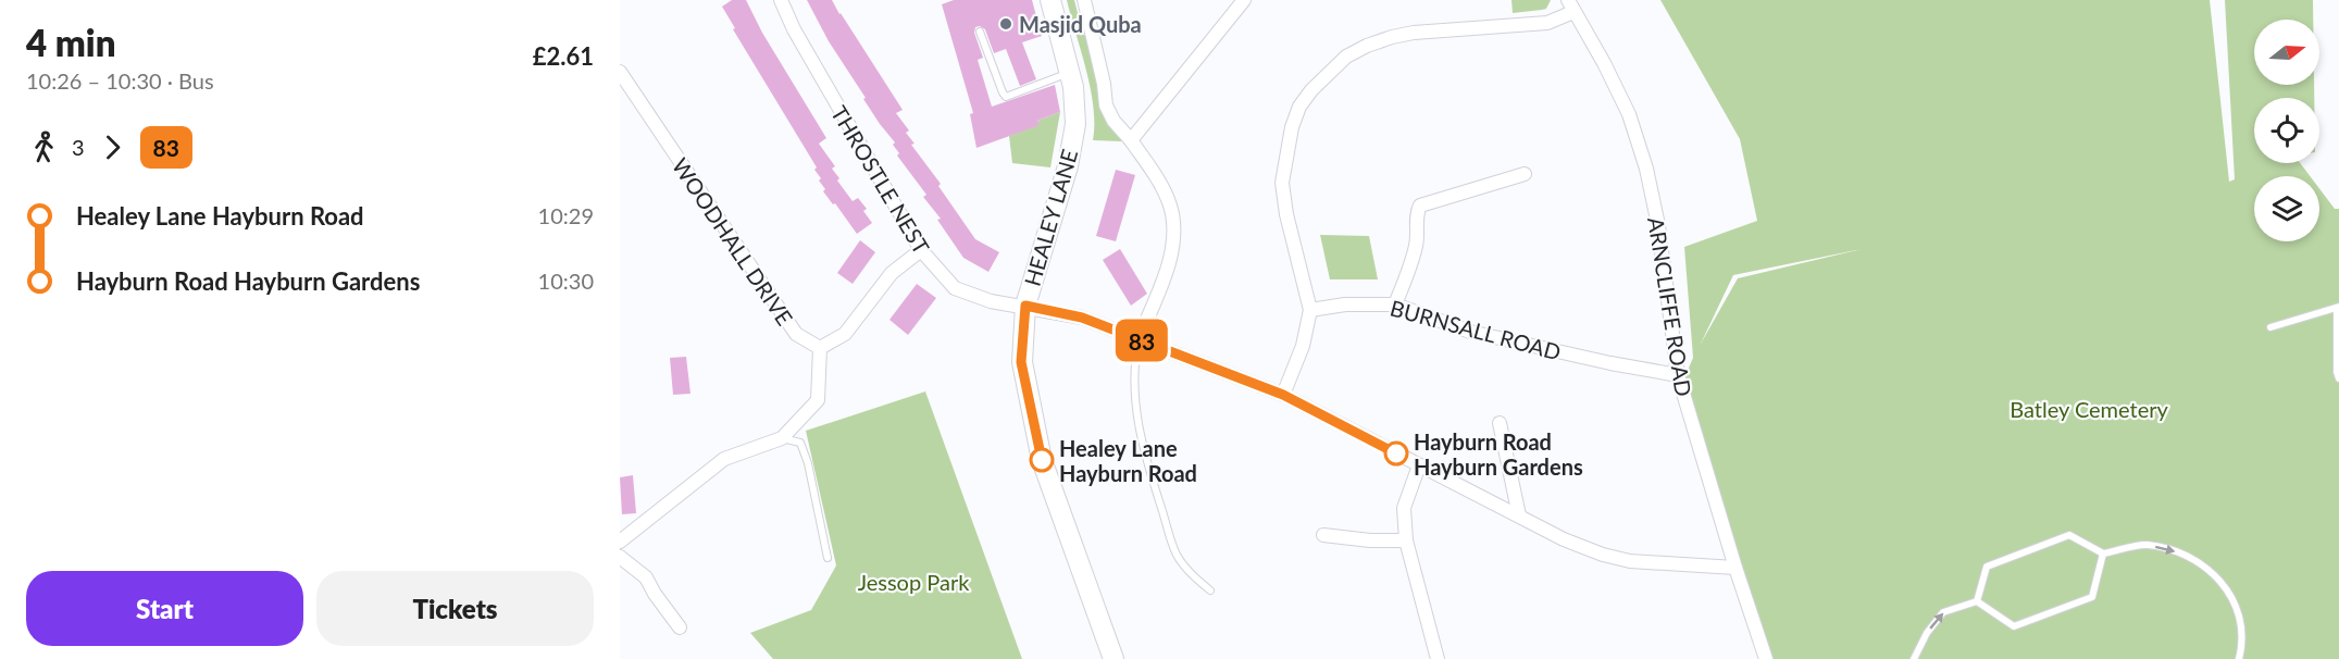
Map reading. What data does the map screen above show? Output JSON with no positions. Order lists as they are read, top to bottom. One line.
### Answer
{"streets":{"main road":["HEALEY LANE"],"street":["THROSTLE NEST","WOODHALL DRIVE","ARNCLIFFE ROAD","BURNSALL ROAD"]},"crossings":[["THROSTLE NEST","HEALEY LANE"],["THROSTLE NEST","ARNCLIFFE ROAD"],["ARNCLIFFE ROAD","BURNSALL ROAD"]],"parks":["Batley Cemetery","Jessop Park"],"places":["Masjid Quba","Hayburn Road Hayburn Gardens","Healey Lane Hayburn Road"],"lines":["bus line 83"],"north":"right","page":{"heading":["4 min","10:26 – 10:30 · Bus","£2.61"],"on_map":"83","legs":["3","83"],"list":[{"name":"Healey Lane Hayburn Road","value":"10:29"},{"name":"Hayburn Road Hayburn Gardens","value":"10:30"}],"buttons":["Start","Tickets"]}}
